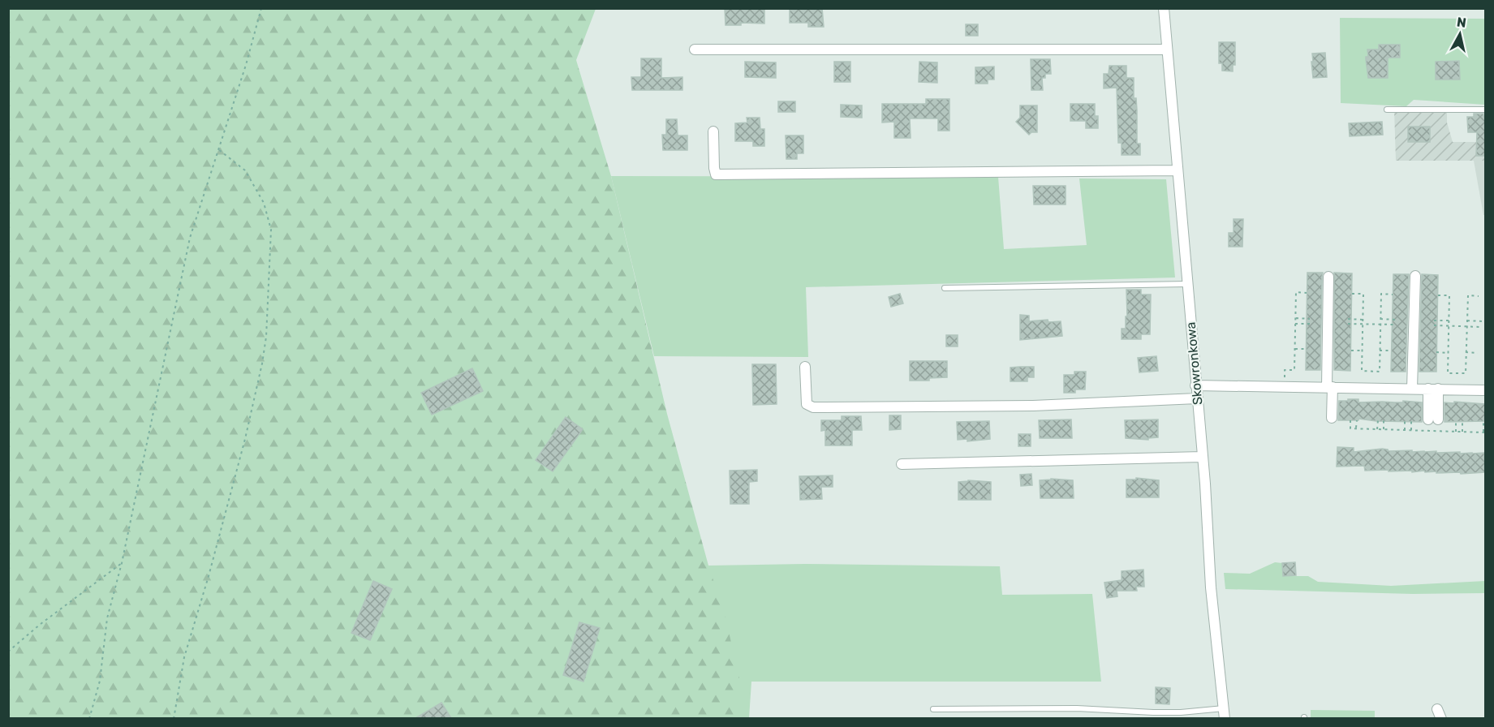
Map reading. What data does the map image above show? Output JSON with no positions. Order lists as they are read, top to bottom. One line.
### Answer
{"streets":{"street":["Skowronkowa"]},"north":"top"}
